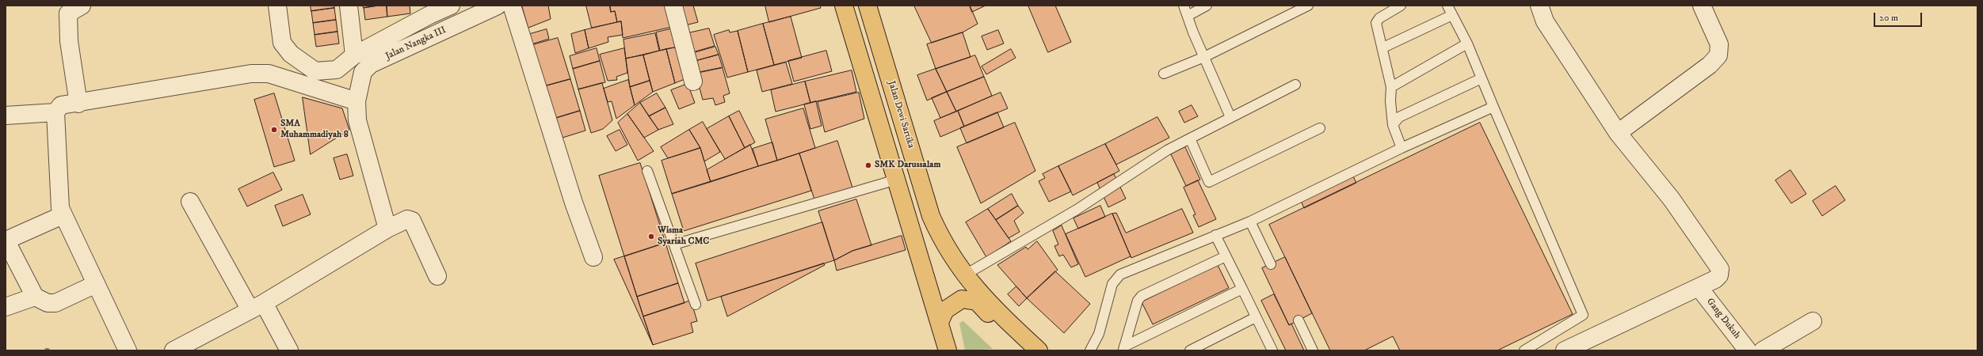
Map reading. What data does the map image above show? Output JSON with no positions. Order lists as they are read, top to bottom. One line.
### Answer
{"streets":{"highway":["Jalan Dewi Sartika"],"street":["Jalan Nangka III","Gang Dukuh"]},"places":["SMA Muhammadiyah 8","SMK Darussalam","Wisma Syariah CMC"],"scale_bar":"20 m"}
